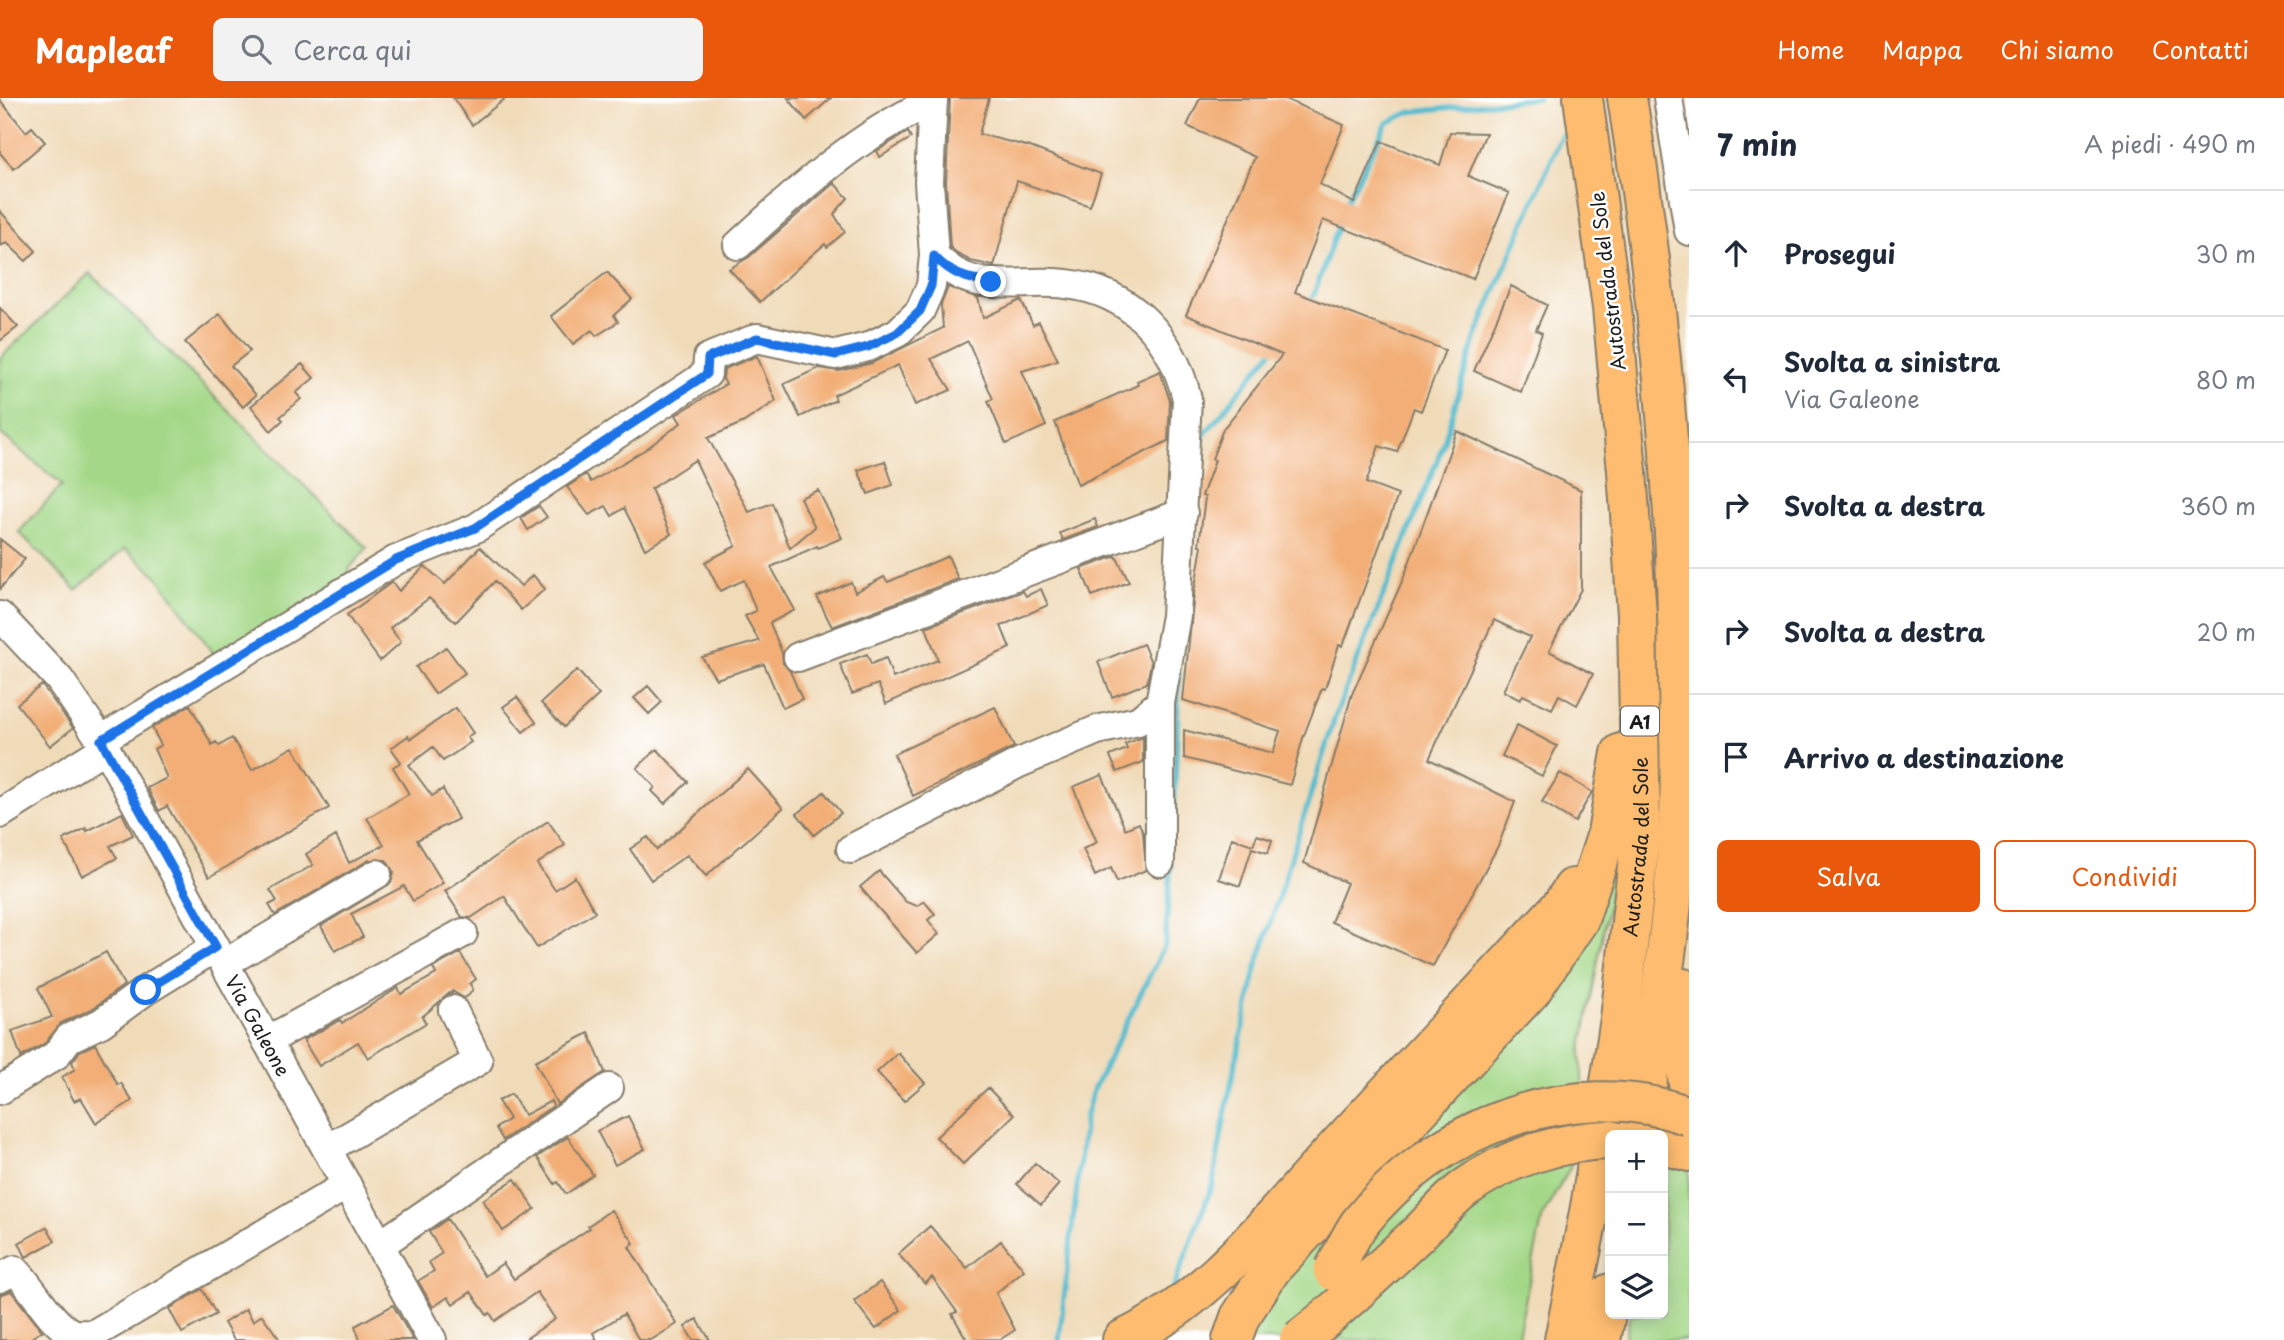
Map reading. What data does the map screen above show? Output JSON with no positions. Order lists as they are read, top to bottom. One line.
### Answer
{"streets":{"highway":["Autostrada del Sole","A1"],"street":["Via Galeone"]},"crossings":[["Autostrada del Sole","A1"]],"page":{"header":"Mapleaf","search":"Cerca qui","nav":["Home","Mappa","Chi siamo","Contatti"],"heading":["7 min","A piedi · 490 m"],"list":[["Prosegui","30 m"],["Svolta a sinistra","Via Galeone","80 m"],["Svolta a destra","360 m"],["Svolta a destra","20 m"],"Arrivo a destinazione"],"buttons":["Salva","Condividi"],"map_buttons":["+","−"]}}
